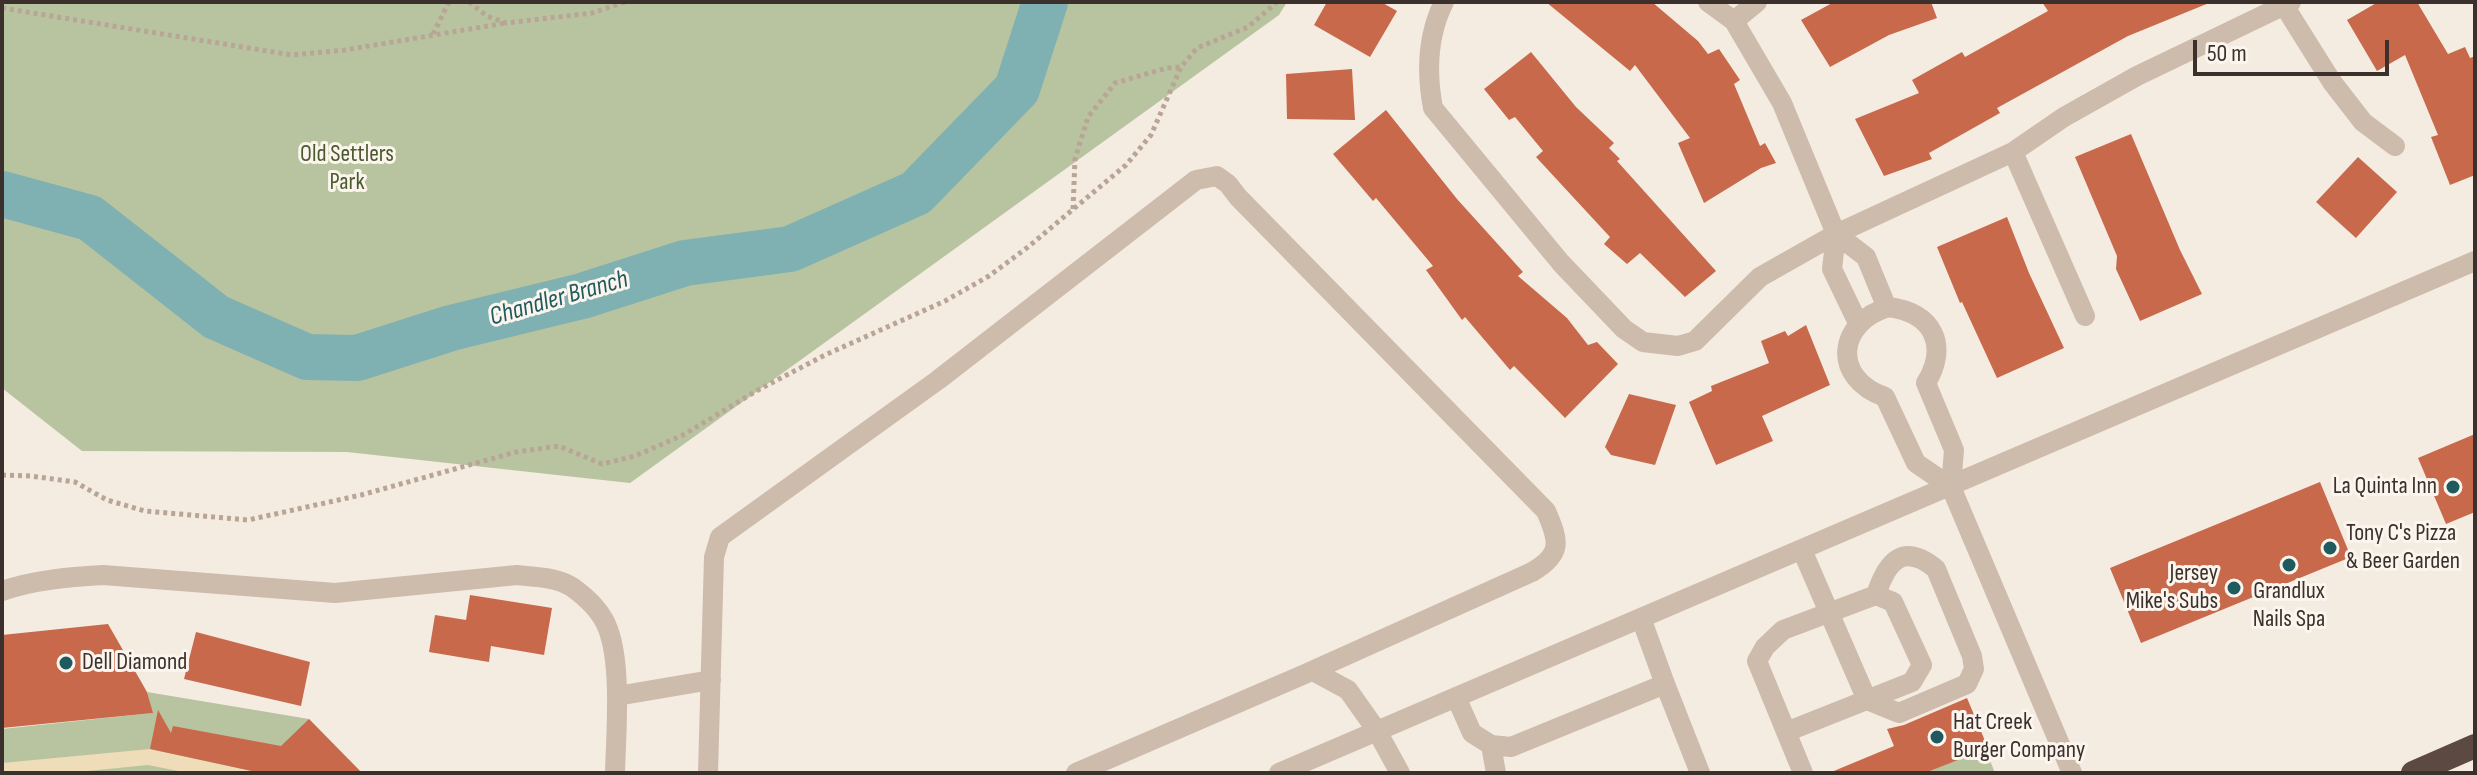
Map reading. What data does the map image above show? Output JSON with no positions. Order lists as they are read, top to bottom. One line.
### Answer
{"water":["Chandler Branch"],"parks":["Old Settlers Park"],"places":["La Quinta Inn","Tony C's Pizza & Beer Garden","Grandlux Nails Spa","Jersey Mike's Subs","Dell Diamond","Hat Creek Burger Company"],"scale_bar":"50 m"}
